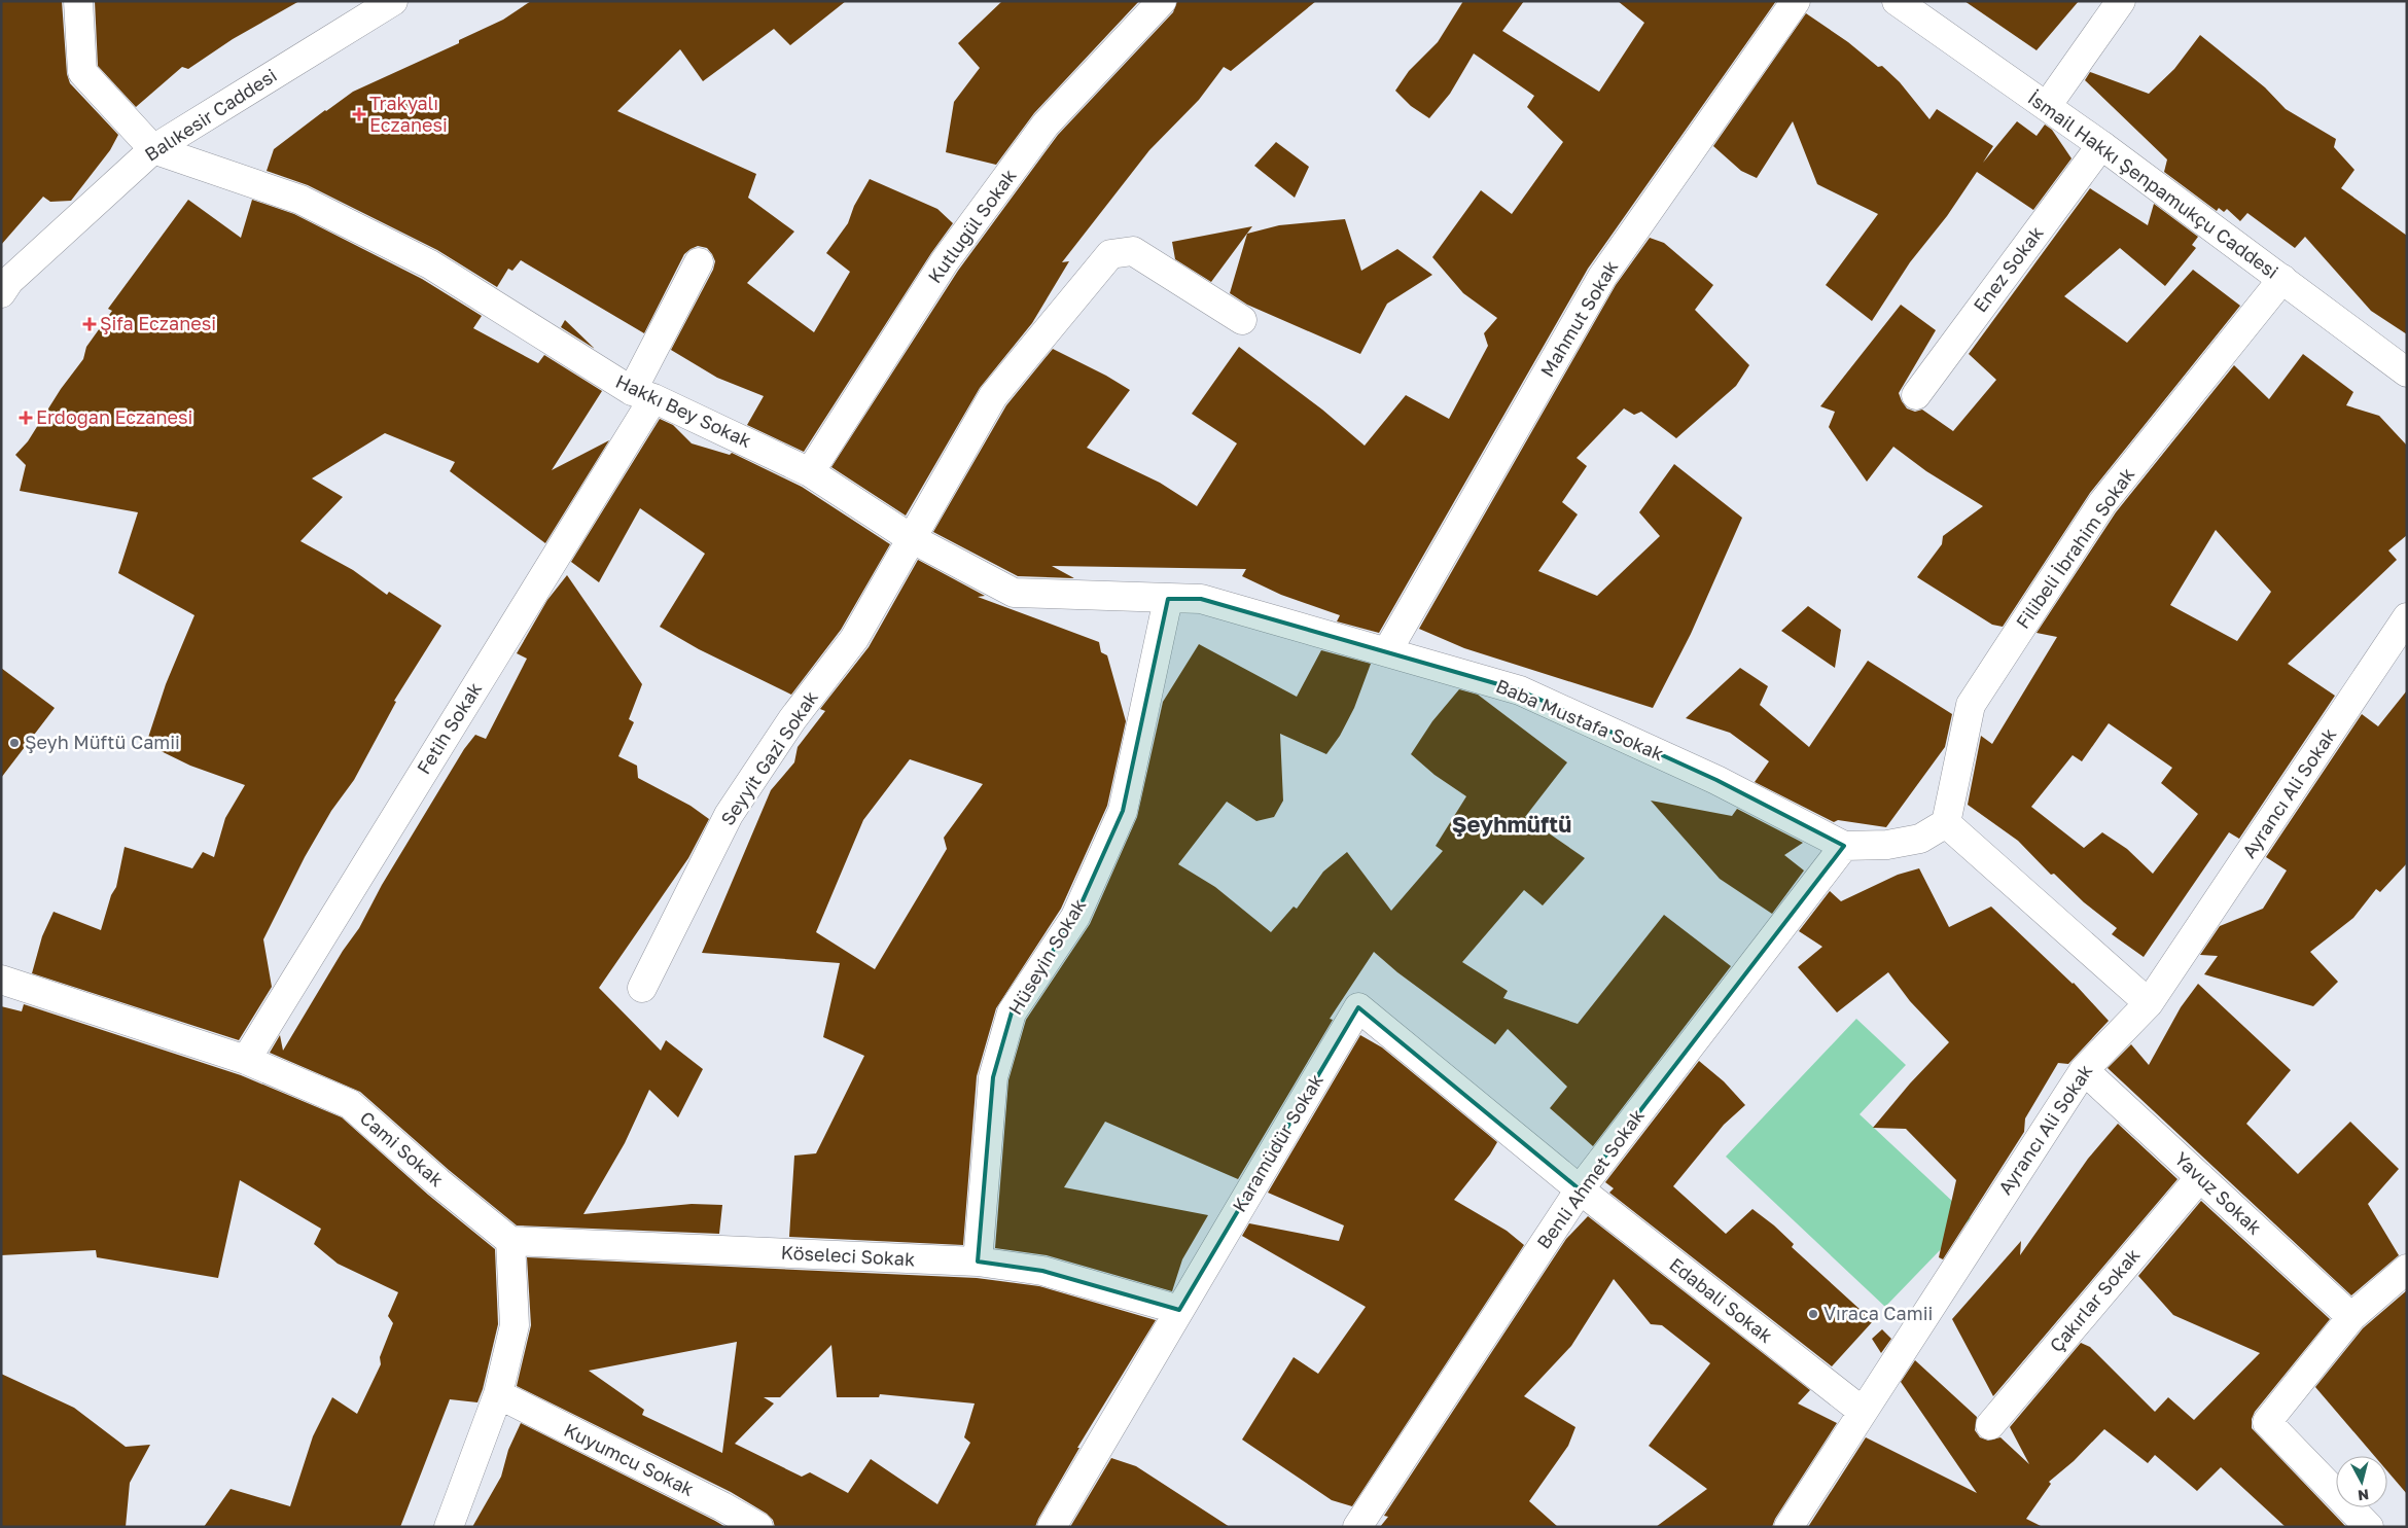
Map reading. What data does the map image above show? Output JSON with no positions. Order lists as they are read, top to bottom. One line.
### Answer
{"streets":{"street":["Balıkesir Caddesi","İsmail Hakkı Şenpamukçu Caddesi","Kutlugül Sokak","Enez Sokak","Mahmut Sokak","Hakkı Bey Sokak","Filibeli İbrahim Sokak","Baba Mustafa Sokak","Fetih Sokak","Seyyit Gazi Sokak","Ayrancı Ali Sokak","Hüseyin Sokak","Karamüdür Sokak","Cami Sokak","Benli Ahmet Sokak","Yavuz Sokak","Köseleci Sokak","Edabali Sokak","Çakırlar Sokak","Kuyumcu Sokak"]},"crossings":[["Balıkesir Caddesi","Hakkı Bey Sokak"],["İsmail Hakkı Şenpamukçu Caddesi","Enez Sokak"],["İsmail Hakkı Şenpamukçu Caddesi","Filibeli İbrahim Sokak"],["Kutlugül Sokak","Hakkı Bey Sokak"],["Mahmut Sokak","Baba Mustafa Sokak"],["Hakkı Bey Sokak","Baba Mustafa Sokak"],["Hakkı Bey Sokak","Fetih Sokak"],["Hakkı Bey Sokak","Seyyit Gazi Sokak"],["Hakkı Bey Sokak","Hüseyin Sokak"],["Filibeli İbrahim Sokak","Baba Mustafa Sokak"],["Baba Mustafa Sokak","Hüseyin Sokak"],["Baba Mustafa Sokak","Benli Ahmet Sokak"],["Fetih Sokak","Cami Sokak"],["Ayrancı Ali Sokak","Yavuz Sokak"],["Ayrancı Ali Sokak","Edabali Sokak"],["Hüseyin Sokak","Köseleci Sokak"],["Karamüdür Sokak","Benli Ahmet Sokak"],["Karamüdür Sokak","Köseleci Sokak"],["Karamüdür Sokak","Edabali Sokak"],["Cami Sokak","Köseleci Sokak"],["Benli Ahmet Sokak","Edabali Sokak"],["Yavuz Sokak","Çakırlar Sokak"]],"districts":["Şeyhmüftü"],"places":{"health":["Trakyalı Eczanesi","Şifa Eczanesi","Erdoğan Eczanesi"],"other":["Şeyh Müftü Camii","Vıraca Camii"]},"north":"bottom"}
